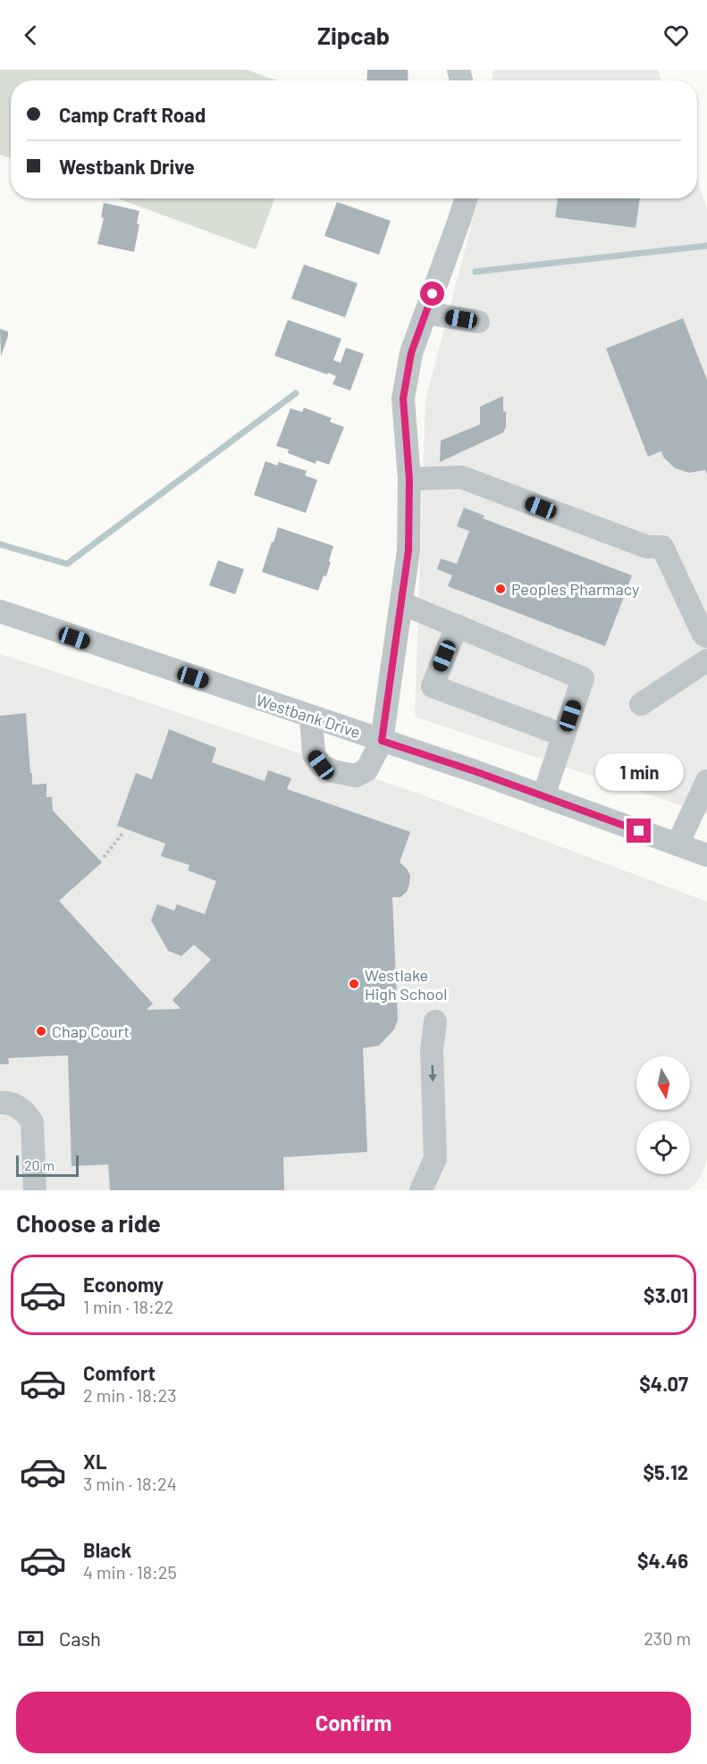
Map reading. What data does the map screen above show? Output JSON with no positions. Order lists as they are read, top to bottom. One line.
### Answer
{"streets":{"street":["Westbank Drive"]},"places":["Peoples Pharmacy","Westlake High School","Chap Court"],"scale_bar":"20 m","north":"bottom","page":{"header":"Zipcab","banner":["Camp Craft Road","Westbank Drive"],"bubble":"1 min","scale":"20 m","heading":"Choose a ride","list":[{"name":"Economy","note":"1 min · 18:22","value":"$3.01"},{"name":"Comfort","note":"2 min · 18:23","value":"$4.07"},{"name":"XL","note":"3 min · 18:24","value":"$5.12"},{"name":"Black","note":"4 min · 18:25","value":"$4.46"}],"pay":["Cash","230 m"],"buttons":"Confirm"}}
